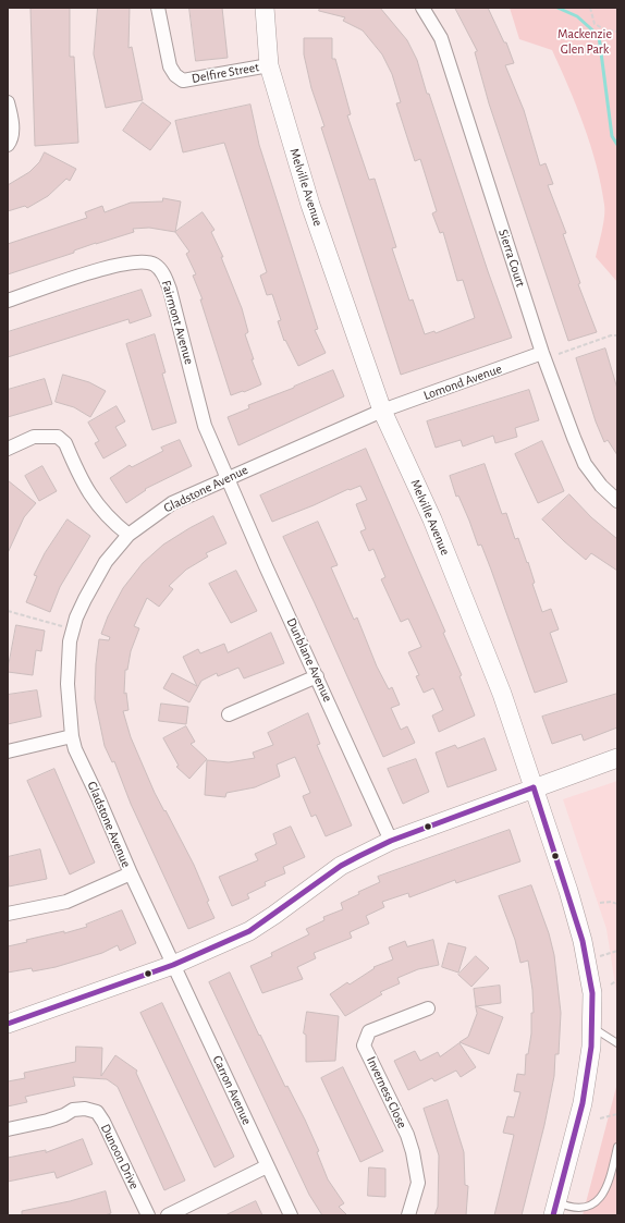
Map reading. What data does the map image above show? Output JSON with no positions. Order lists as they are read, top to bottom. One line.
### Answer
{"streets":{"street":["Delfire Street","Melville Avenue","Sierra Court","Fairmont Avenue","Lomond Avenue","Gladstone Avenue","Dunblane Avenue","Carron Avenue","Inverness Close","Dunoon Drive"]},"crossings":[["Delfire Street","Melville Avenue"],["Melville Avenue","Lomond Avenue"],["Melville Avenue","Gladstone Avenue"],["Sierra Court","Lomond Avenue"],["Fairmont Avenue","Gladstone Avenue"],["Fairmont Avenue","Dunblane Avenue"],["Lomond Avenue","Gladstone Avenue"],["Gladstone Avenue","Dunblane Avenue"],["Gladstone Avenue","Carron Avenue"]],"parks":["Mackenzie Glen Park"]}
